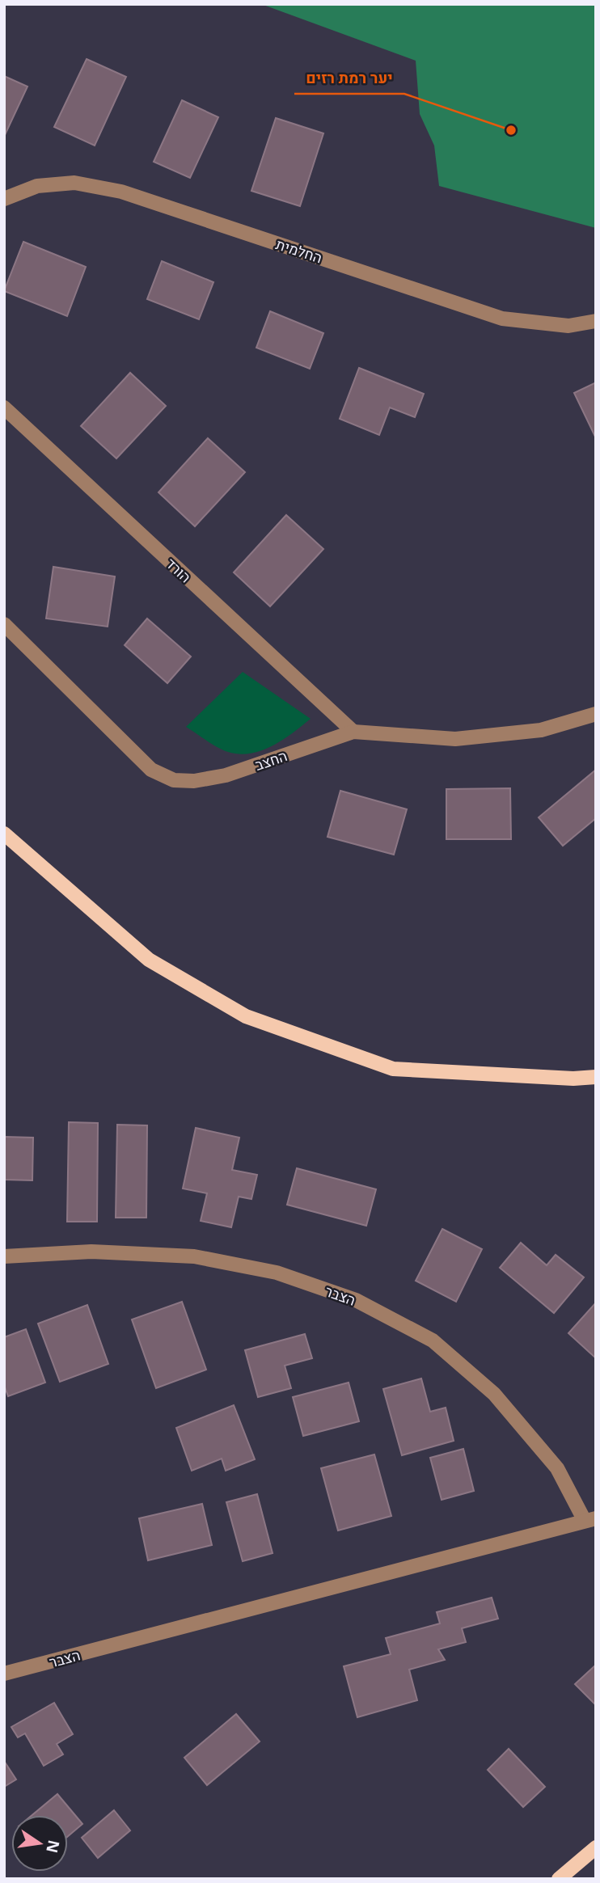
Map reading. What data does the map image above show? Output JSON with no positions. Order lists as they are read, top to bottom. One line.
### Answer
{"streets":{"street":["החלמית","הורד","החצב","הצבר"]},"crossings":[["הורד","החצב"]],"places":["יער רמת רזים"],"north":"right"}
